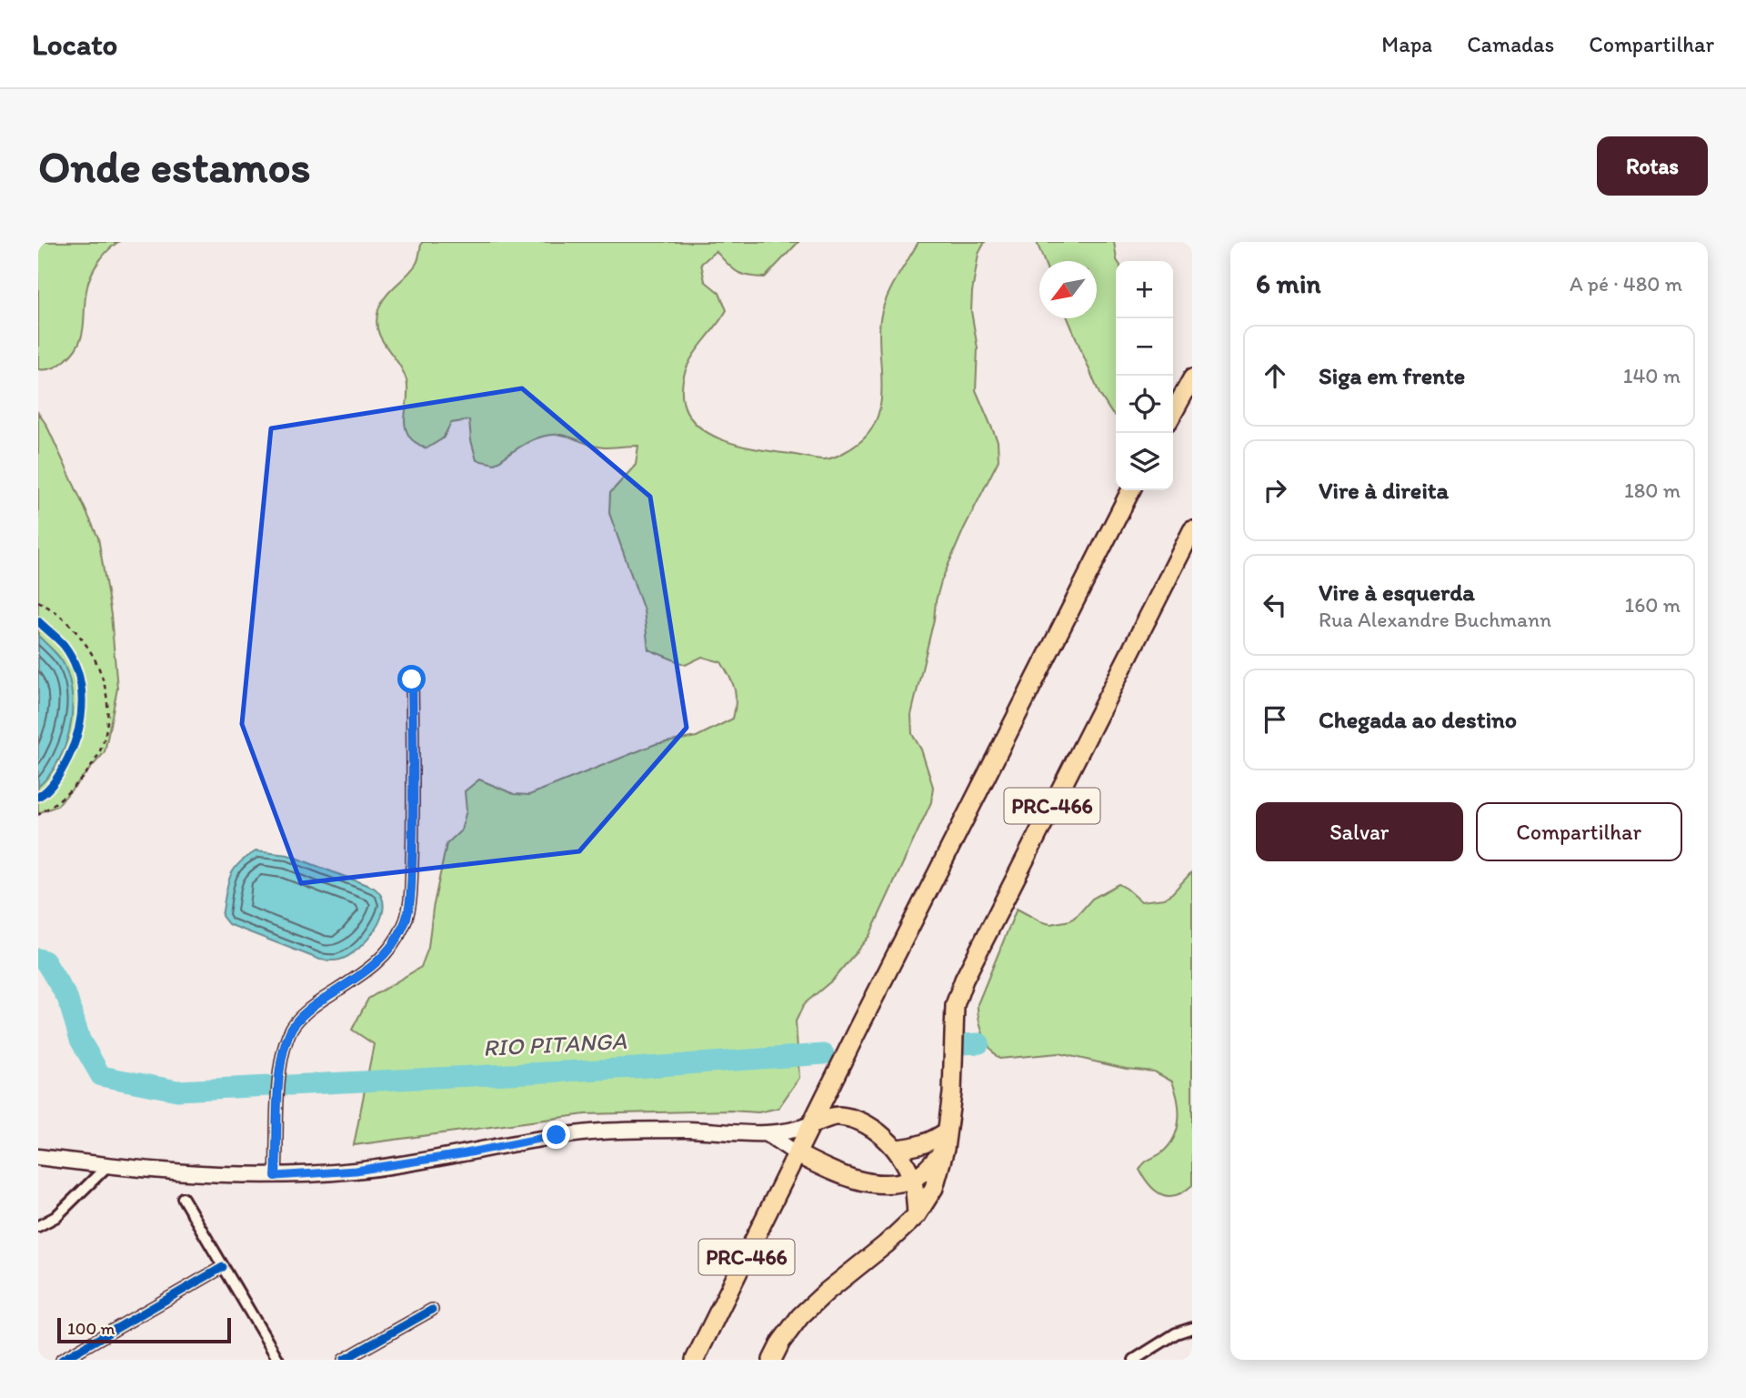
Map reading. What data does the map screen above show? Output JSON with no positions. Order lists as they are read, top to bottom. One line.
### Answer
{"streets":{"highway":["PRC-466"]},"water":["RIO PITANGA"],"scale_bar":"100 m","north":"bottom left","page":{"header":"Locato","nav":["Mapa","Camadas","Compartilhar"],"buttons":["Rotas",["Salvar","Compartilhar"]],"title":"Onde estamos","heading":["6 min","A pé · 480 m"],"map_buttons":["+","−"],"list":[["Siga em frente","140 m"],["Vire à direita","180 m"],["Vire à esquerda","Rua Alexandre Buchmann","160 m"],"Chegada ao destino"],"scale":"100 m"}}
